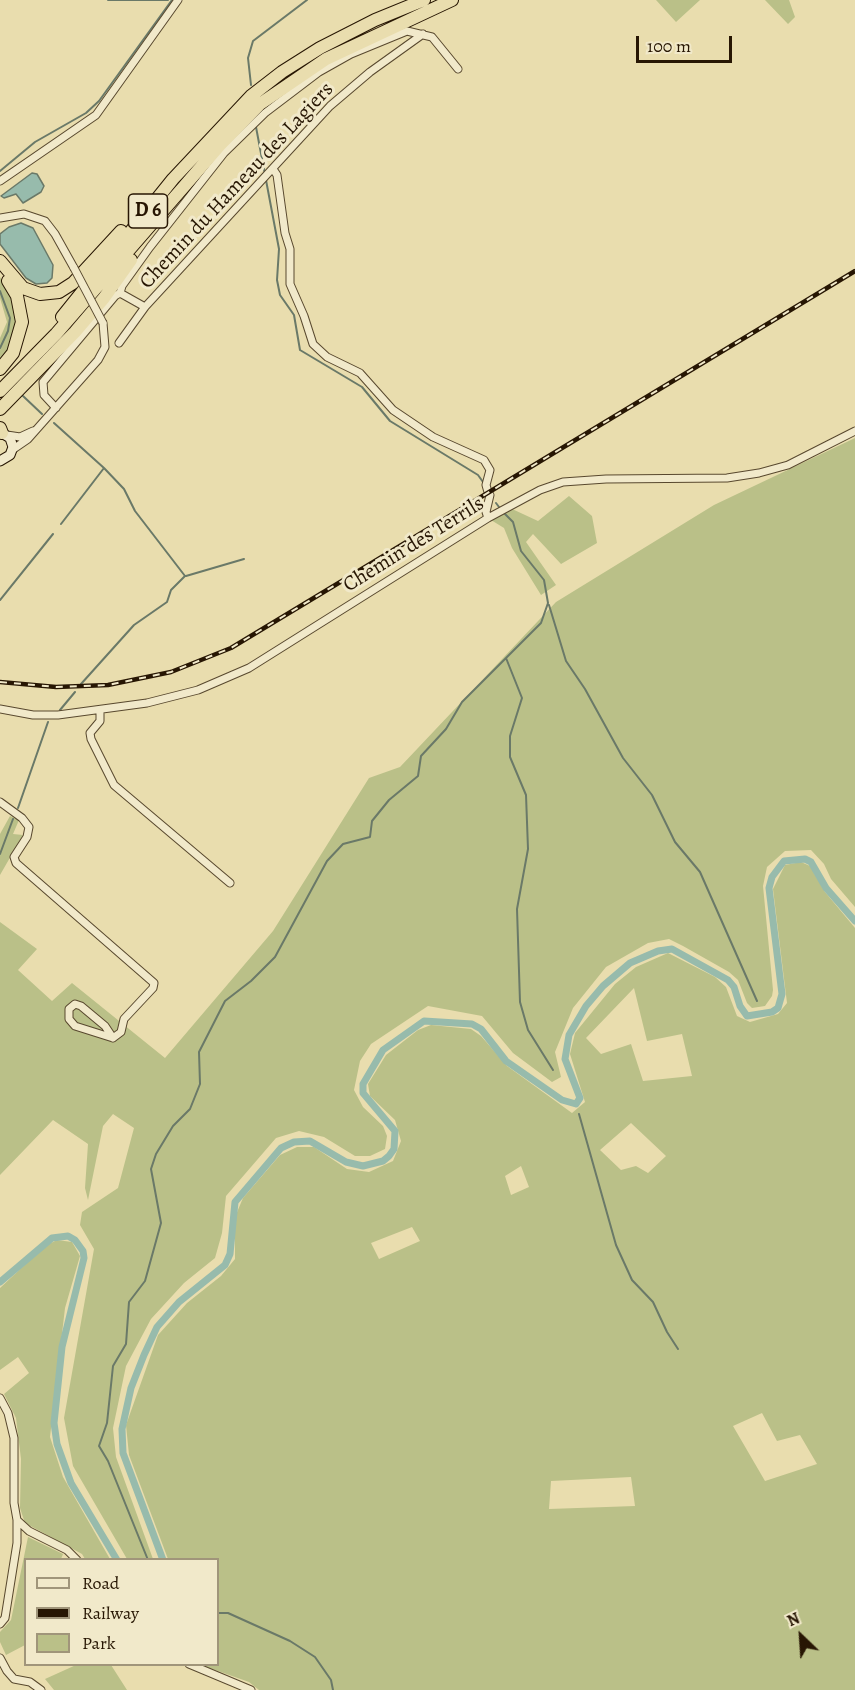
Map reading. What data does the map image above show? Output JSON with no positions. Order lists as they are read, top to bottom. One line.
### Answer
{"streets":{"highway":["D 6"],"street":["Chemin du Hameau des Lagiers","Chemin des Terrils"]},"legend":["Road","Railway","Park"],"scale_bar":"100 m","north":"top left"}
